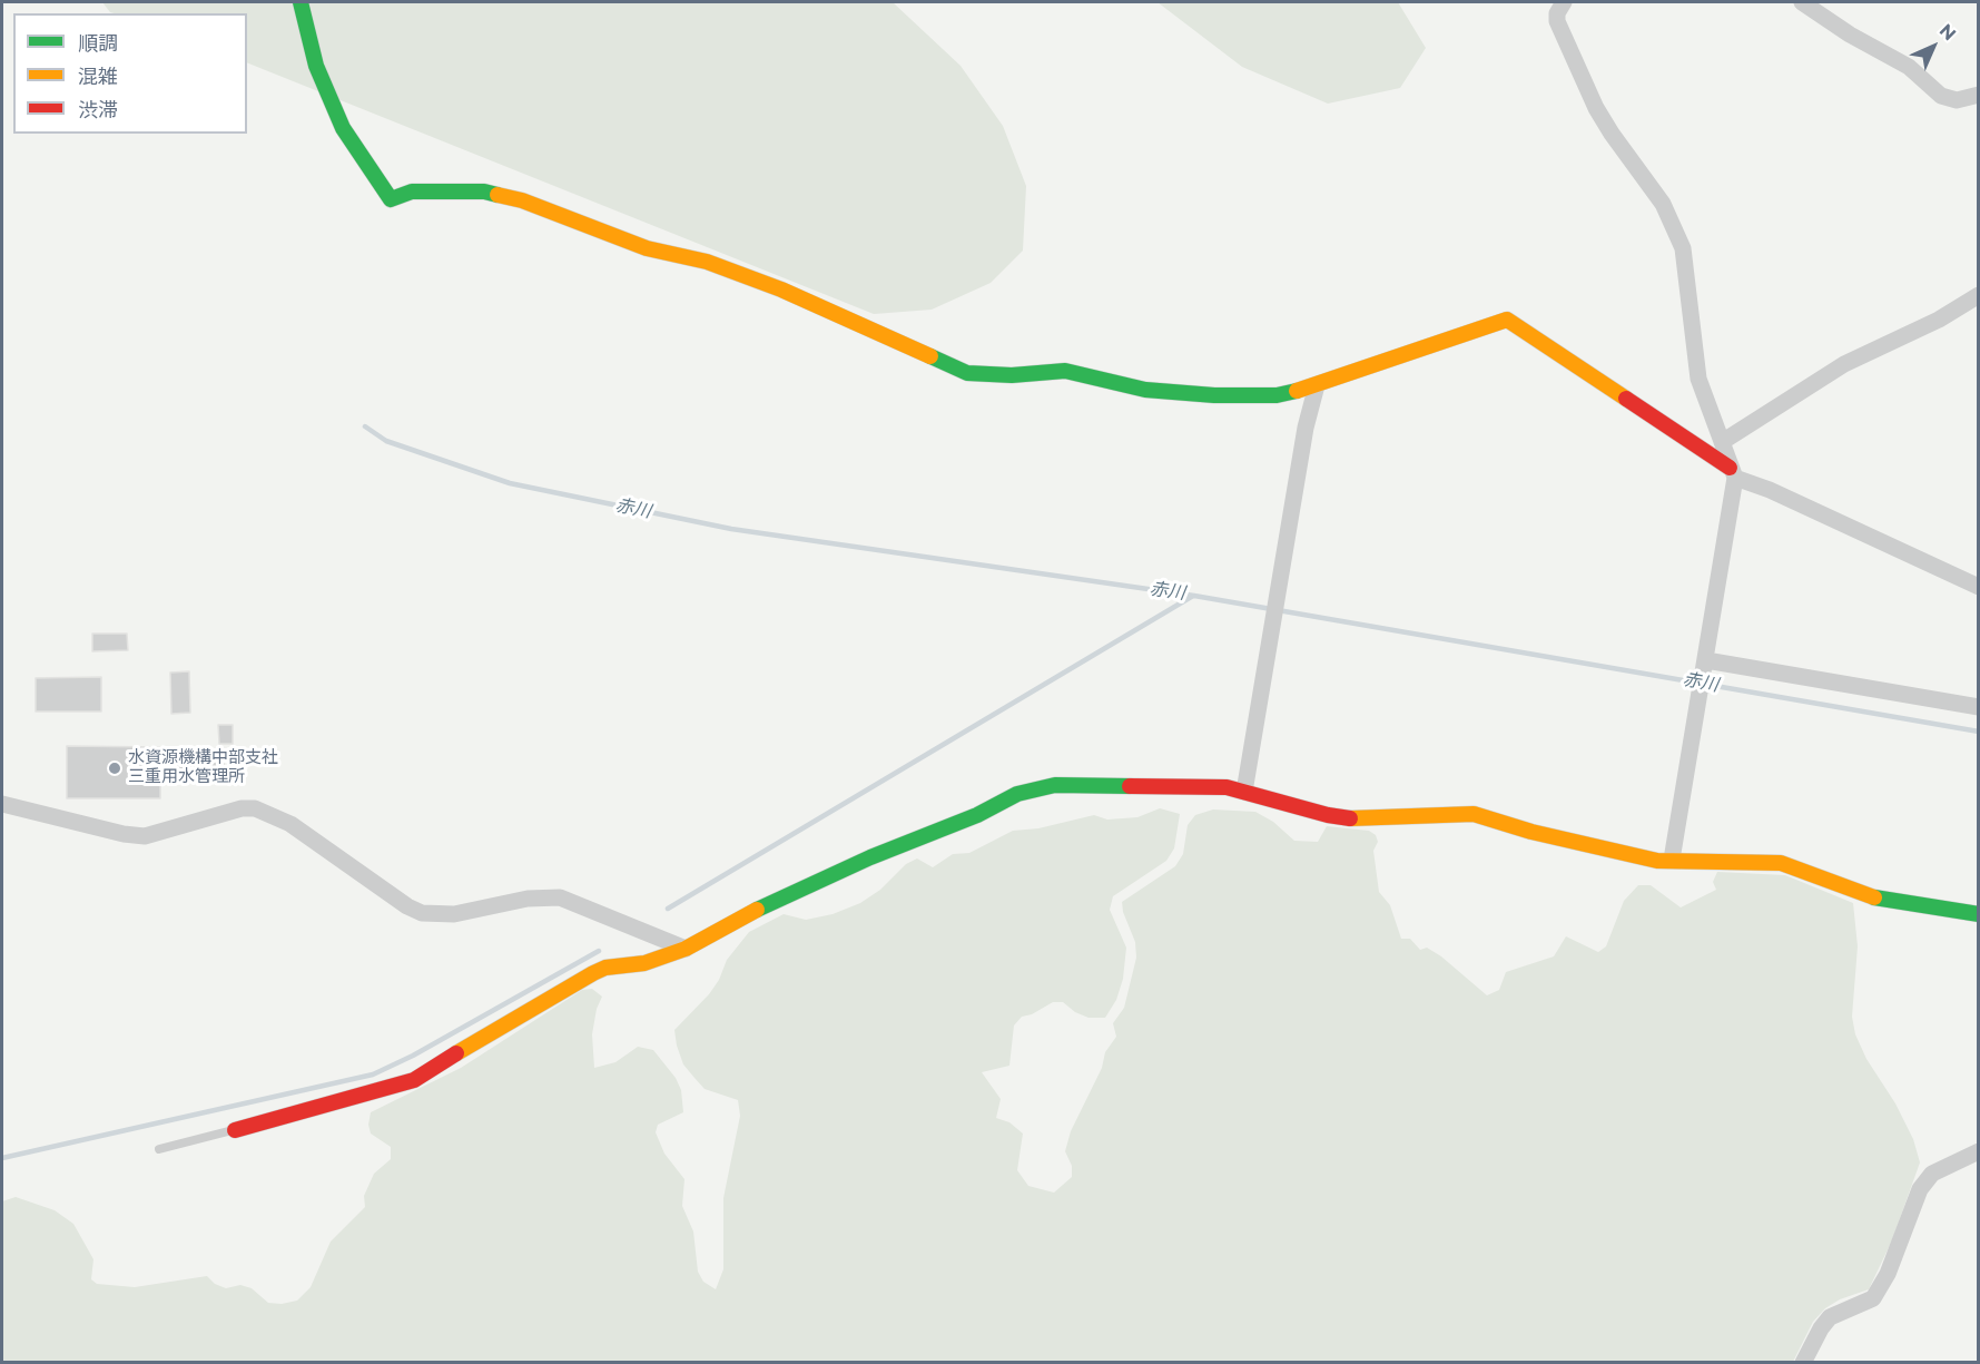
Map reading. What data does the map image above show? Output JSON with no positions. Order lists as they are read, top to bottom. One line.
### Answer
{"water":["赤川"],"places":["水資源機構中部支社 三重用水管理所"],"legend":["順調","混雑","渋滞"],"north":"top right"}
